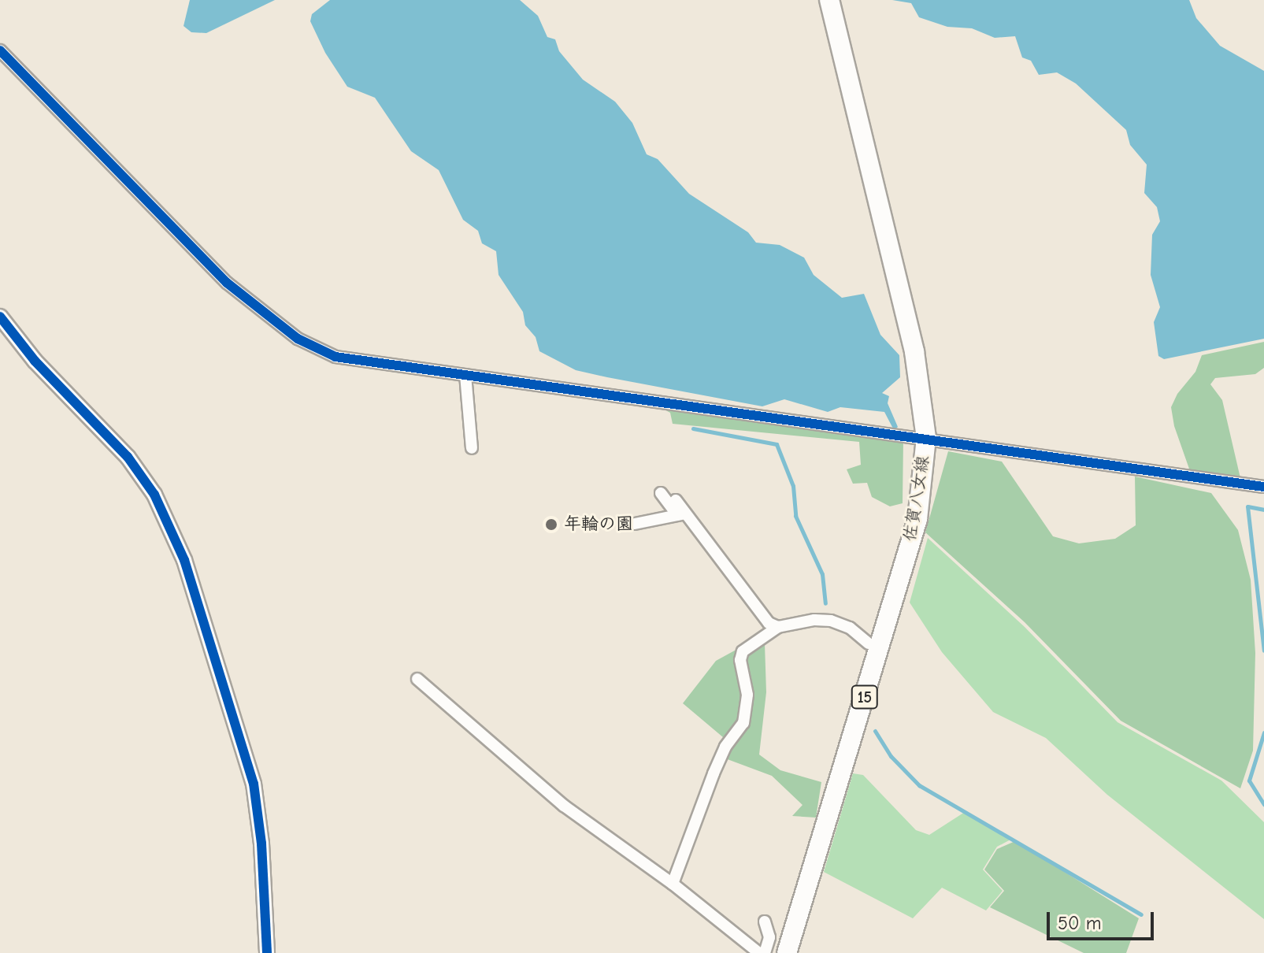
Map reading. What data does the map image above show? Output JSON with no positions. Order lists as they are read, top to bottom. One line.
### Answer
{"streets":{"main road":["佐賀八女線","15"]},"places":["年輪の園"],"scale_bar":"50 m"}
